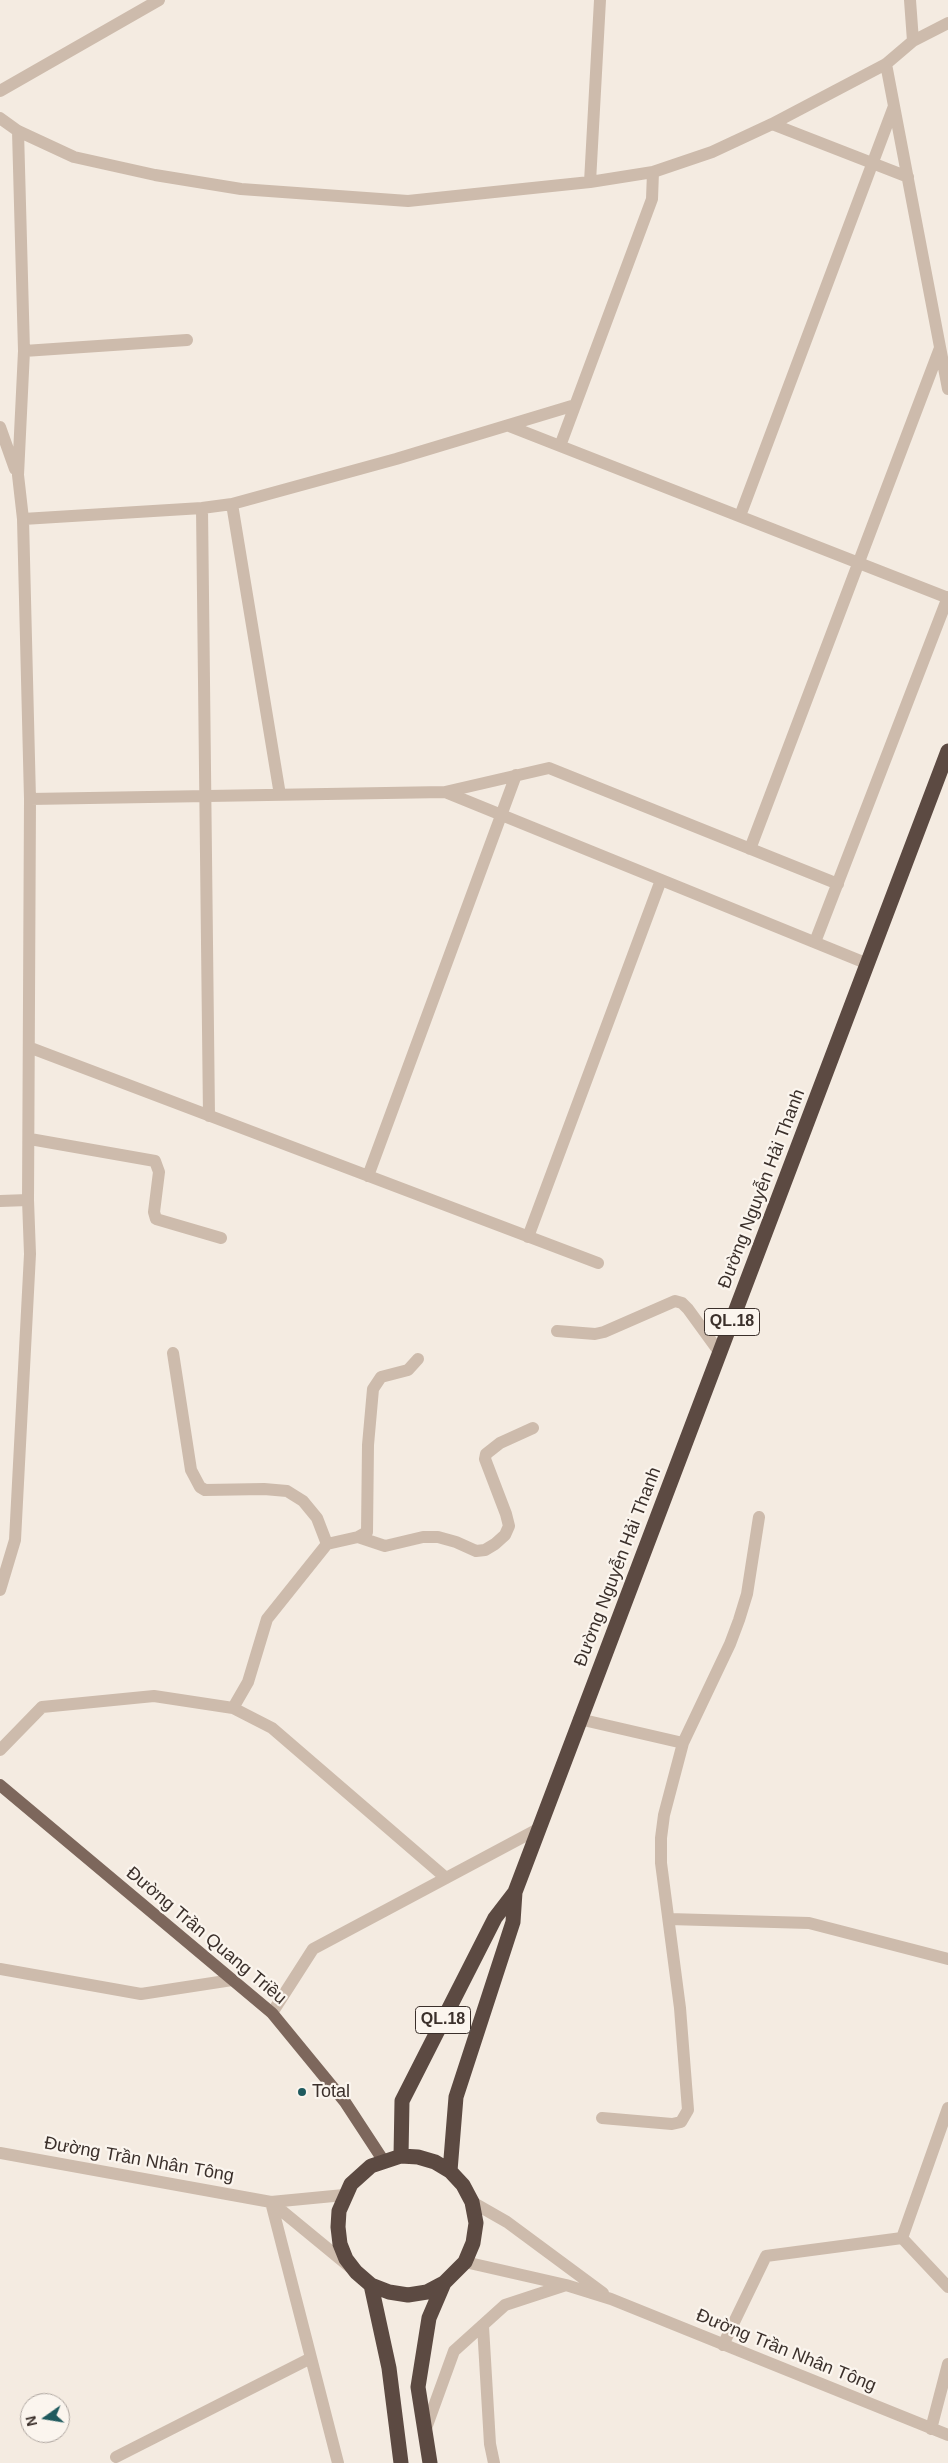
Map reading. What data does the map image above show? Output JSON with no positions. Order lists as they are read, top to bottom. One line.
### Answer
{"streets":{"highway":["Đường Nguyễn Hải Thanh","QL.18"],"main road":["Đường Trần Quang Triều"],"street":["Đường Trần Nhân Tông"]},"crossings":[["Đường Nguyễn Hải Thanh","Đường Trần Quang Triều"],["Đường Nguyễn Hải Thanh","Đường Trần Nhân Tông"],["Đường Trần Quang Triều","Đường Trần Nhân Tông"]],"places":["Total"],"north":"left"}
